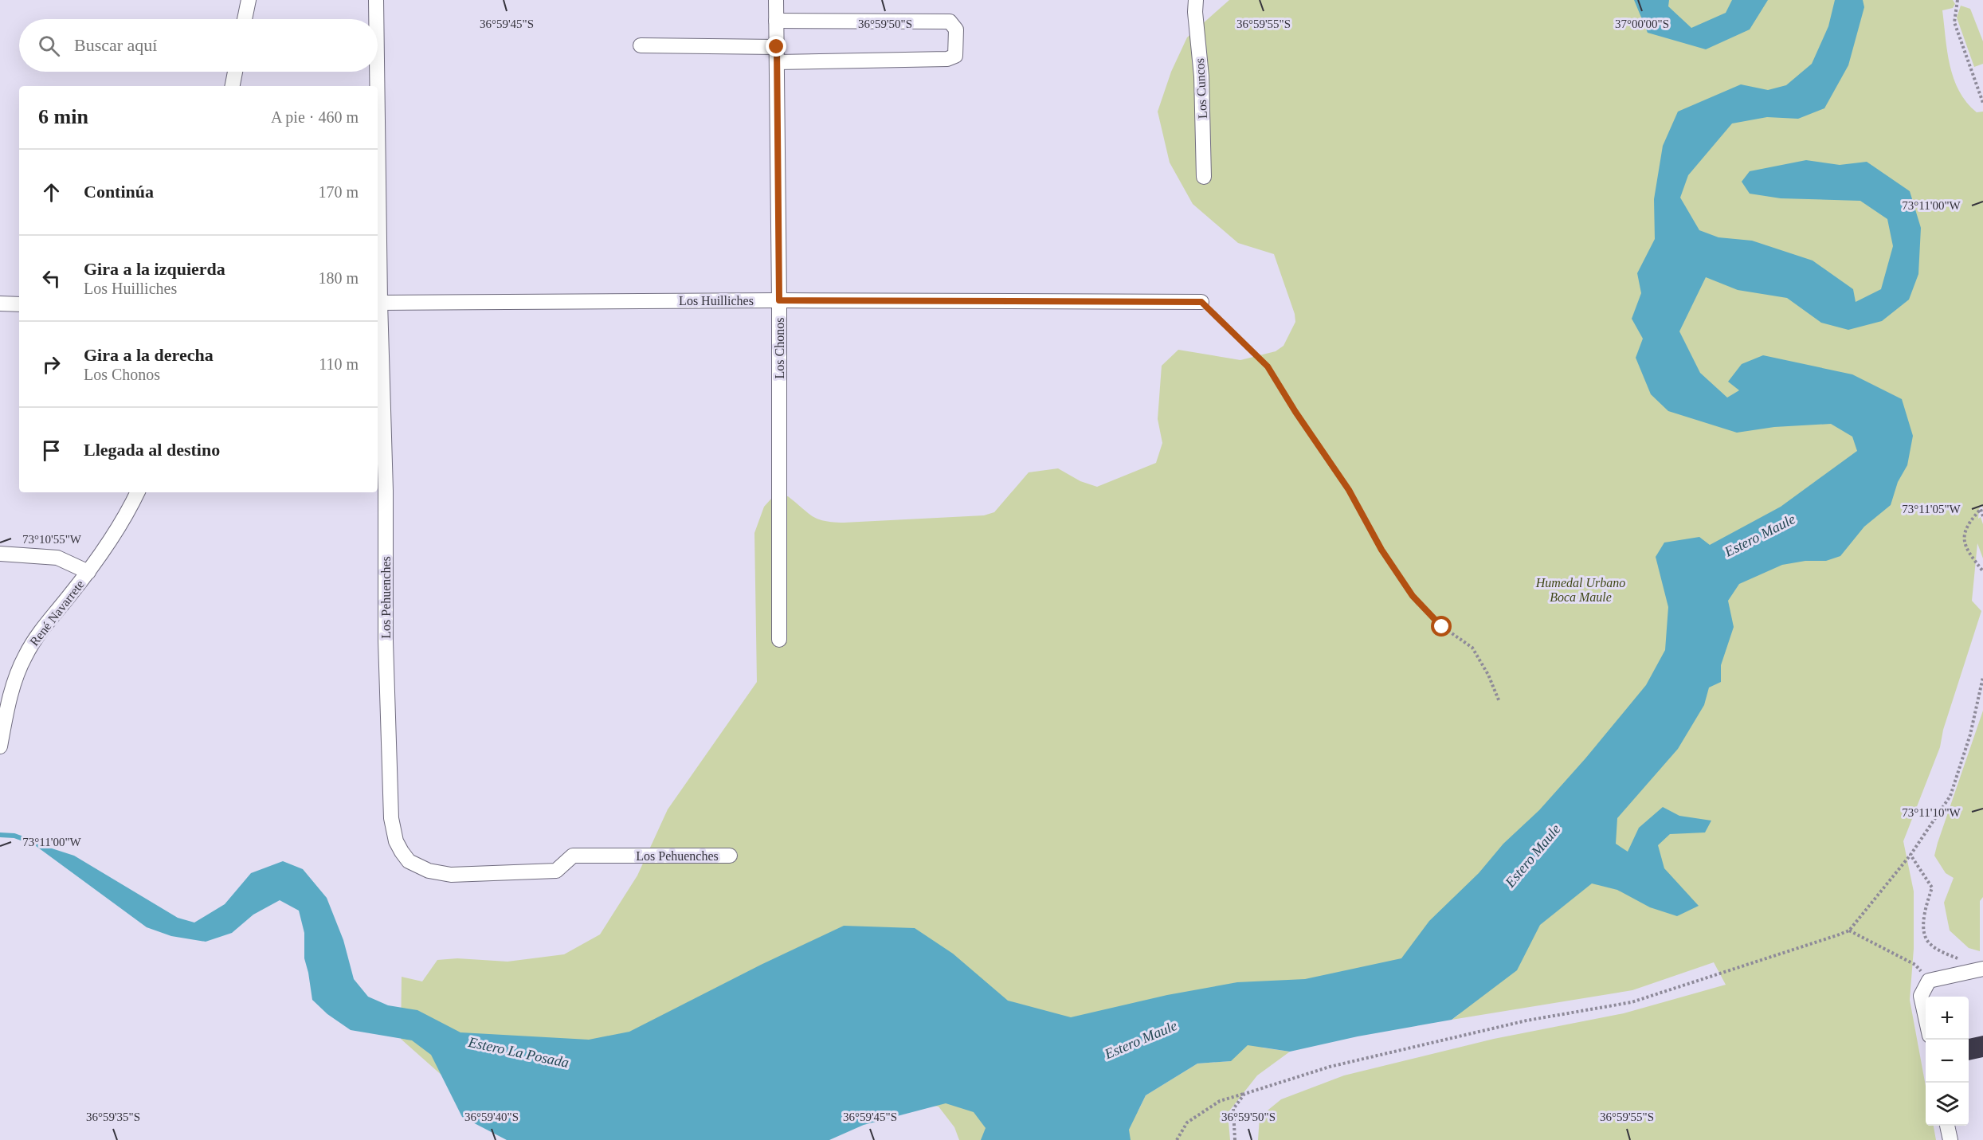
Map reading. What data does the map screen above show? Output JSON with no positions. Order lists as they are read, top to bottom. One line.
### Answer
{"streets":{"street":["Los Cuncos","Los Huilliches","Los Chonos","Los Pehuenches","René Navarrete"]},"crossings":[["Los Huilliches","Los Chonos"],["Los Huilliches","Los Pehuenches"]],"water":["Estero Maule","Estero La Posada"],"parks":["Humedal Urbano Boca Maule"],"page":{"search":"Buscar aquí","heading":["6 min","A pie · 460 m"],"list":[["Continúa","170 m"],["Gira a la izquierda","Los Huilliches","180 m"],["Gira a la derecha","Los Chonos","110 m"],"Llegada al destino"],"map_buttons":["+","−"]},"coordinates":["36°59'45\"S","36°59'50\"S","36°59'55\"S","37°00'00\"S","73°11'00\"W","73°11'05\"W","73°10'55\"W","73°11'10\"W","36°59'35\"S","36°59'40\"S"]}
